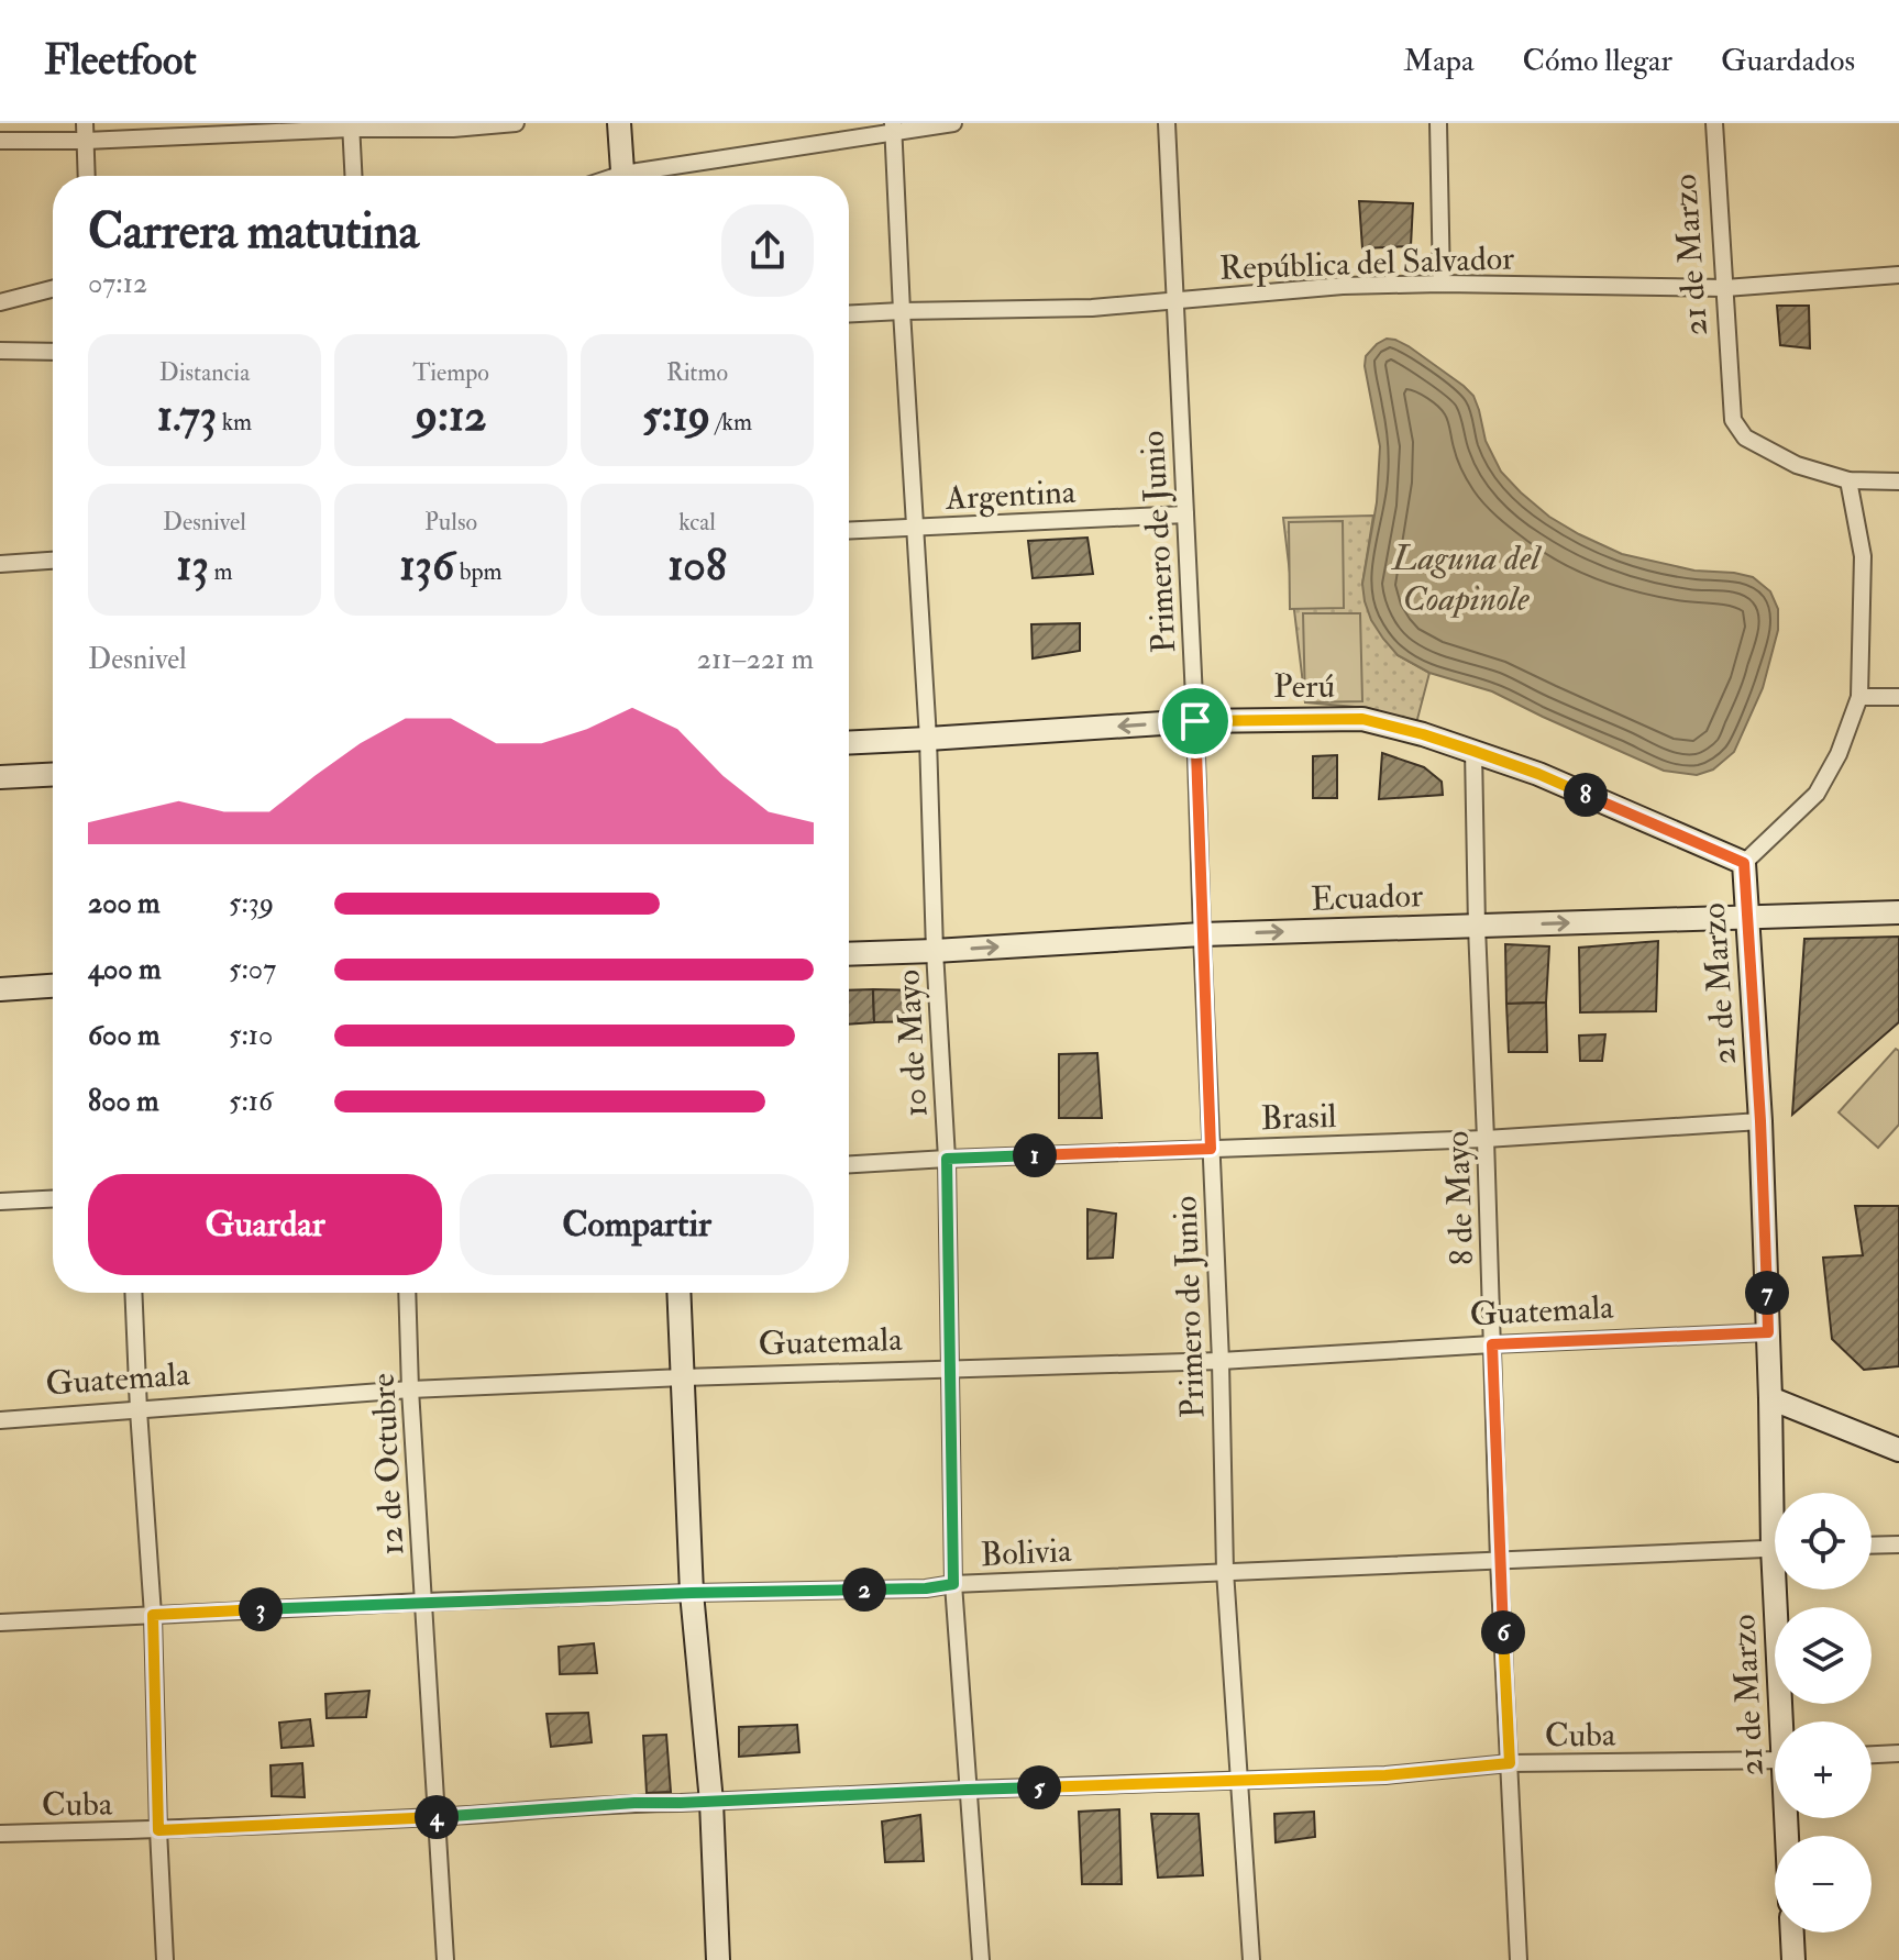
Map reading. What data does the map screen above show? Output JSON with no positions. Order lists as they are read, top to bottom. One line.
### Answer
{"streets":{"street":["21 de Marzo","República del Salvador","Argentina","Primero de Junio","Perú","Ecuador","10 de Mayo","Brasil","8 de Mayo","Guatemala","12 de Octubre","Bolivia","Cuba"]},"crossings":[["21 de Marzo","República del Salvador"],["21 de Marzo","Perú"],["21 de Marzo","Ecuador"],["21 de Marzo","Brasil"],["21 de Marzo","Guatemala"],["República del Salvador","Primero de Junio"],["República del Salvador","10 de Mayo"],["Argentina","Primero de Junio"],["Argentina","10 de Mayo"],["Primero de Junio","Perú"],["Primero de Junio","Ecuador"],["Primero de Junio","Brasil"],["Primero de Junio","Guatemala"],["Primero de Junio","Bolivia"],["Primero de Junio","Cuba"],["Perú","10 de Mayo"],["Perú","8 de Mayo"],["Ecuador","10 de Mayo"],["Ecuador","8 de Mayo"],["10 de Mayo","Brasil"],["10 de Mayo","Guatemala"],["10 de Mayo","Bolivia"],["10 de Mayo","Cuba"],["Brasil","8 de Mayo"],["8 de Mayo","Guatemala"],["8 de Mayo","Bolivia"],["8 de Mayo","Cuba"],["Guatemala","12 de Octubre"],["12 de Octubre","Bolivia"],["12 de Octubre","Cuba"]],"one_way":["Ecuador"],"water":["Laguna del Coapinole"],"page":{"header":"Fleetfoot","nav":["Mapa","Cómo llegar","Guardados"],"heading":["Carrera matutina","07:12"],"stats":[["Distancia","1.73 km"],["Tiempo","9:12"],["Ritmo","5:19 /km"],["Desnivel","13 m"],["Pulso","136 bpm"],["kcal","108"]],"chart":["Desnivel","211–221 m"],"pins":["8","1","7","2","3","6","5","4"],"list":[{"name":"200 m","note":"5:39"},{"name":"400 m","note":"5:07"},{"name":"600 m","note":"5:10"},{"name":"800 m","note":"5:16"}],"buttons":["Guardar","Compartir"],"map_buttons":["+","−"]}}
